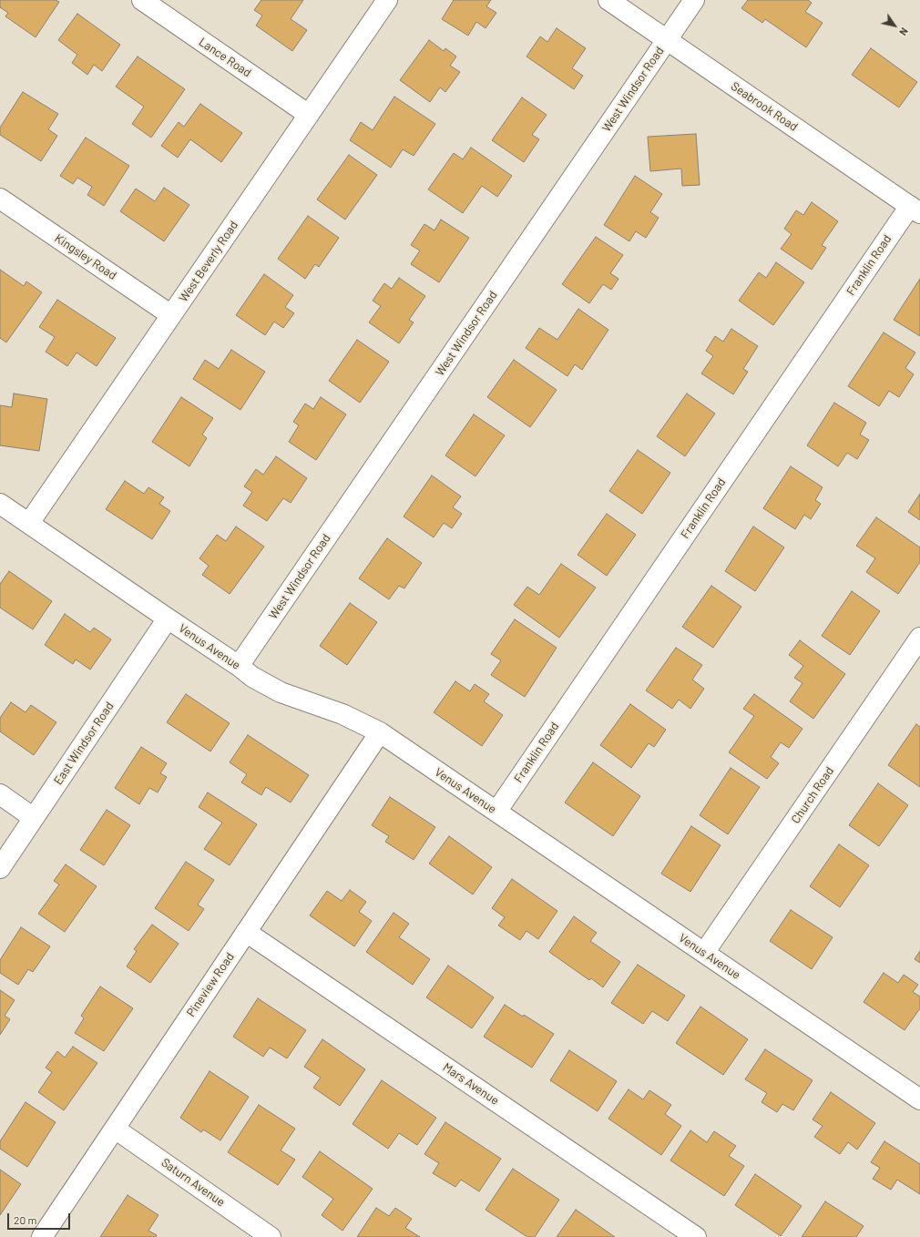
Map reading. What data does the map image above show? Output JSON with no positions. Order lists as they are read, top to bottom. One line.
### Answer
{"streets":{"street":["Lance Road","West Windsor Road","Seabrook Road","Kingsley Road","West Beverly Road","Franklin Road","Venus Avenue","East Windsor Road","Church Road","Pineview Road","Mars Avenue","Saturn Avenue"]},"crossings":[["Lance Road","West Beverly Road"],["West Windsor Road","Seabrook Road"],["West Windsor Road","Venus Avenue"],["Seabrook Road","Franklin Road"],["Kingsley Road","West Beverly Road"],["West Beverly Road","Venus Avenue"],["Franklin Road","Venus Avenue"],["Venus Avenue","East Windsor Road"],["Venus Avenue","Church Road"],["Venus Avenue","Pineview Road"],["Pineview Road","Mars Avenue"],["Pineview Road","Saturn Avenue"]],"scale_bar":"20 m","north":"bottom right"}
